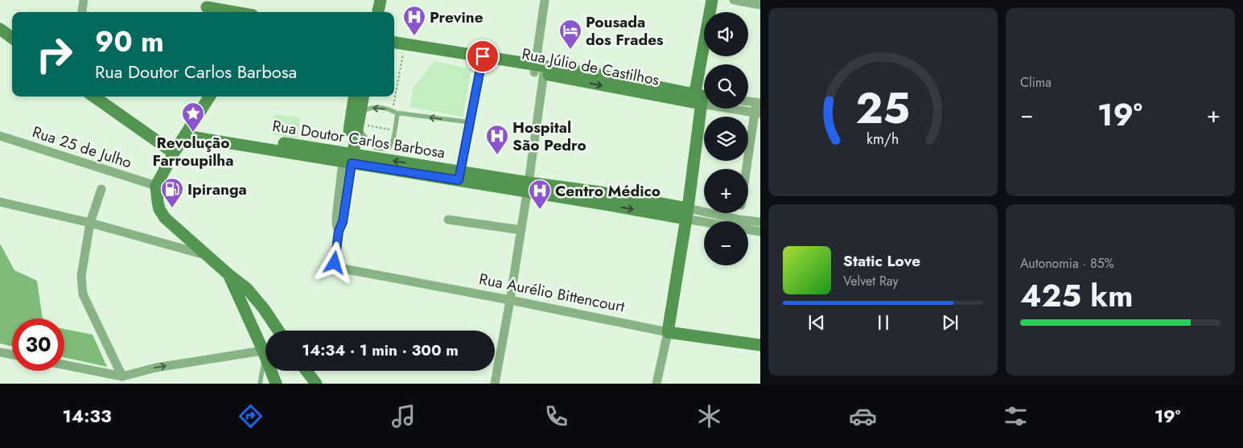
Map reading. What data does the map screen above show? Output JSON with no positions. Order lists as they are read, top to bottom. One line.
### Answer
{"streets":{"street":["Rua Júlio de Castilhos","Rua Doutor Carlos Barbosa","Rua 25 de Julho","Rua Aurélio Bittencourt"]},"crossings":[["Rua Doutor Carlos Barbosa","Rua Aurélio Bittencourt"]],"places":{"hospital":["Previne","Hospital São Pedro","Centro Médico"],"hotel":["Pousada dos Frades"],"place":["Revolução Farroupilha"],"fuel station":["Ipiranga"]},"page":{"tile":["Clima",["Autonomia · 85%","425 km"]],"map_buttons":["+","−"],"turn":["90 m","Rua Doutor Carlos Barbosa"],"heat":["−","19°","+"],"song":["Static Love","Velvet Ray"],"limit":"30","trip":"14:34 · 1 min · 300 m","tabs":["14:33","19°"],"gauge":["25","km/h"]}}
